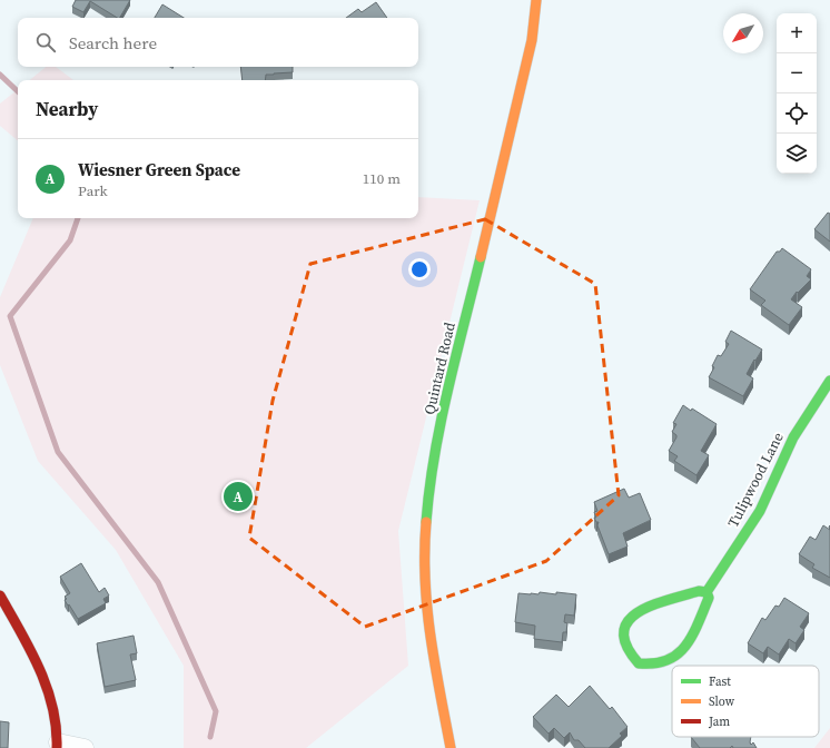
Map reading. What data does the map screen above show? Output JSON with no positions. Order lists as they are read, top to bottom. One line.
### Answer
{"streets":{"street":["Quintard Road","Tulipwood Lane"]},"legend":["Fast","Slow","Jam"],"north":"bottom left","page":{"map_buttons":["+","−"],"search":"Search here","heading":"Nearby","list":[{"mark":"A","name":"Wiesner Green Space","note":"Park","value":"110 m"}],"pins":"A"}}
